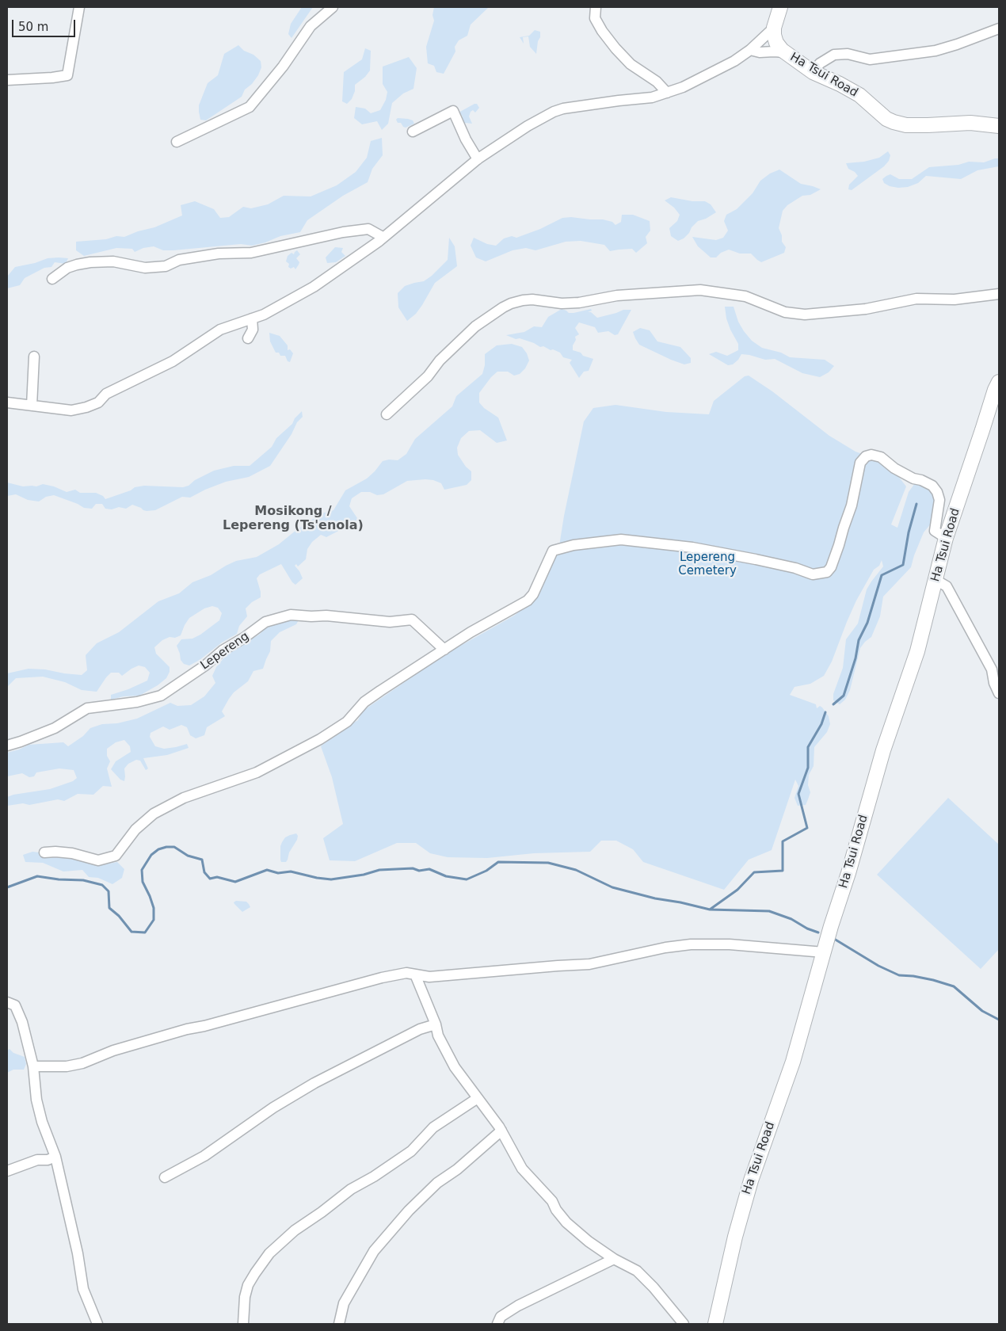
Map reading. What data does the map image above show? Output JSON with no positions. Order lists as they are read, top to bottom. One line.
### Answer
{"streets":{"street":["Ha Tsui Road","Lepereng"]},"districts":["Mosikong / Lepereng (Ts'enola)"],"parks":["Lepereng Cemetery"],"scale_bar":"50 m"}
